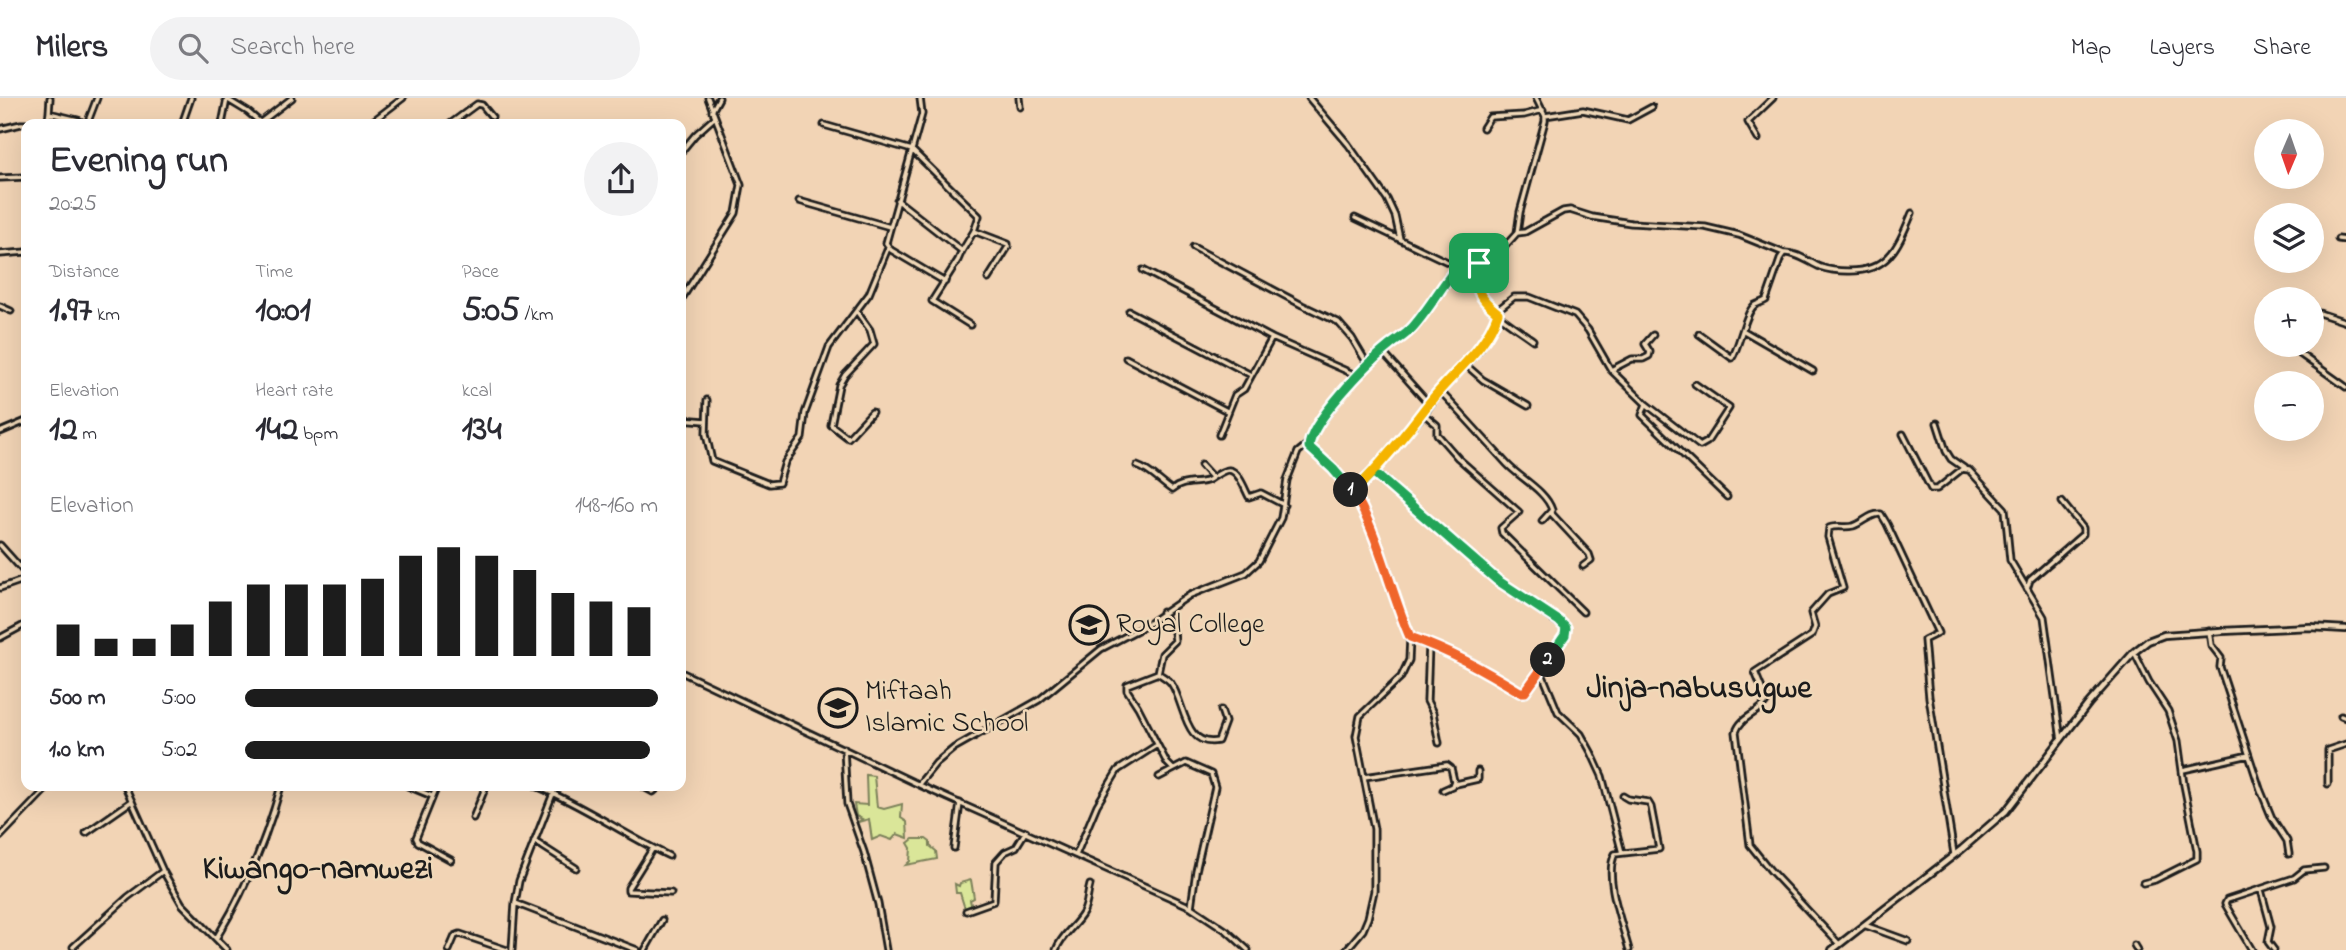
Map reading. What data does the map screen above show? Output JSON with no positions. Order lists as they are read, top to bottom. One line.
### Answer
{"districts":["Jinja-nabusugwe","Kiwango-namwezi"],"places":{"school or university":["Royal College","Miftaah Islamic School"]},"north":"bottom","page":{"header":"Milers","search":"Search here","nav":["Map","Layers","Share"],"map_buttons":["+","−"],"heading":["Evening run","20:25"],"stats":[["Distance","1.97 km"],["Time","10:01"],["Pace","5:05 /km"],["Elevation","12 m"],["Heart rate","142 bpm"],["kcal","134"]],"pins":["1","2"],"chart":["Elevation","148–160 m"],"list":[{"name":"500 m","note":"5:00"},{"name":"1.0 km","note":"5:02"}]}}
